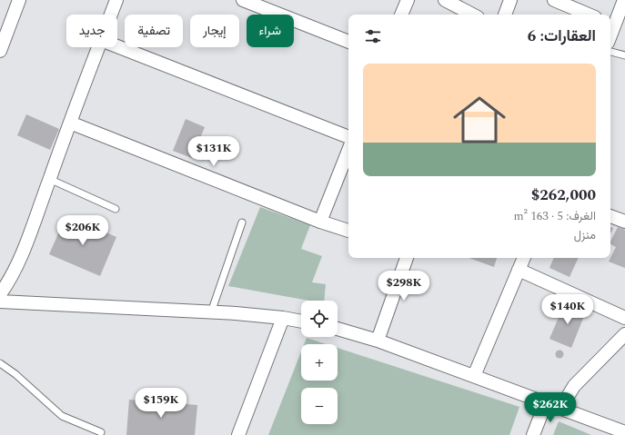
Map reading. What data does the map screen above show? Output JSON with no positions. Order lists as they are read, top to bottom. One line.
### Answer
{"page":{"chip":["شراء","إيجار","تصفية","جديد"],"heading":"العقارات: 6","list":[{"name":"$262,000","note":"الغرف: 5 · 163 m² · منزل"}],"price":["$131K","$206K","$298K","$140K","$159K","$262K"],"map_buttons":["+","−"]}}
